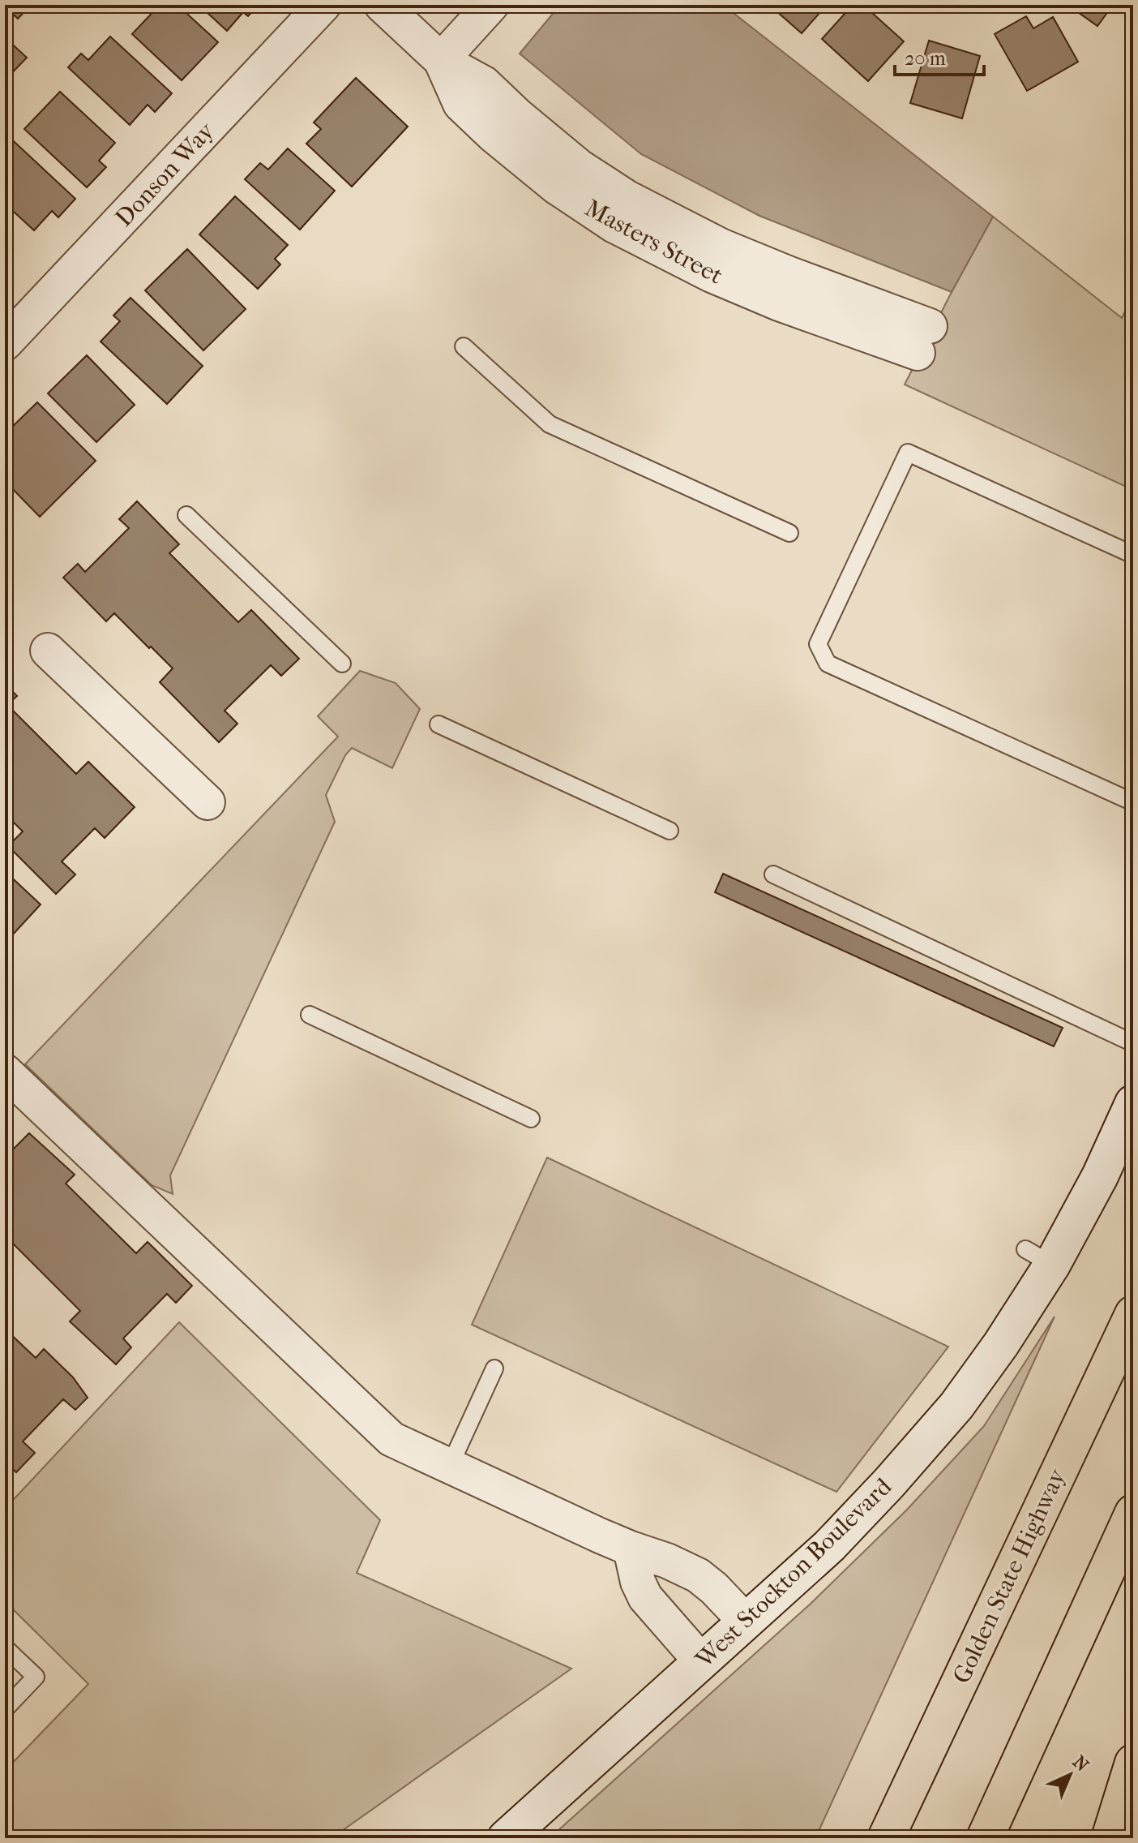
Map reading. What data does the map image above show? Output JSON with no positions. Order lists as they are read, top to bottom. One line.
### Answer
{"streets":{"highway":["Golden State Highway"],"street":["Donson Way","Masters Street","West Stockton Boulevard"]},"scale_bar":"20 m","north":"top right"}
